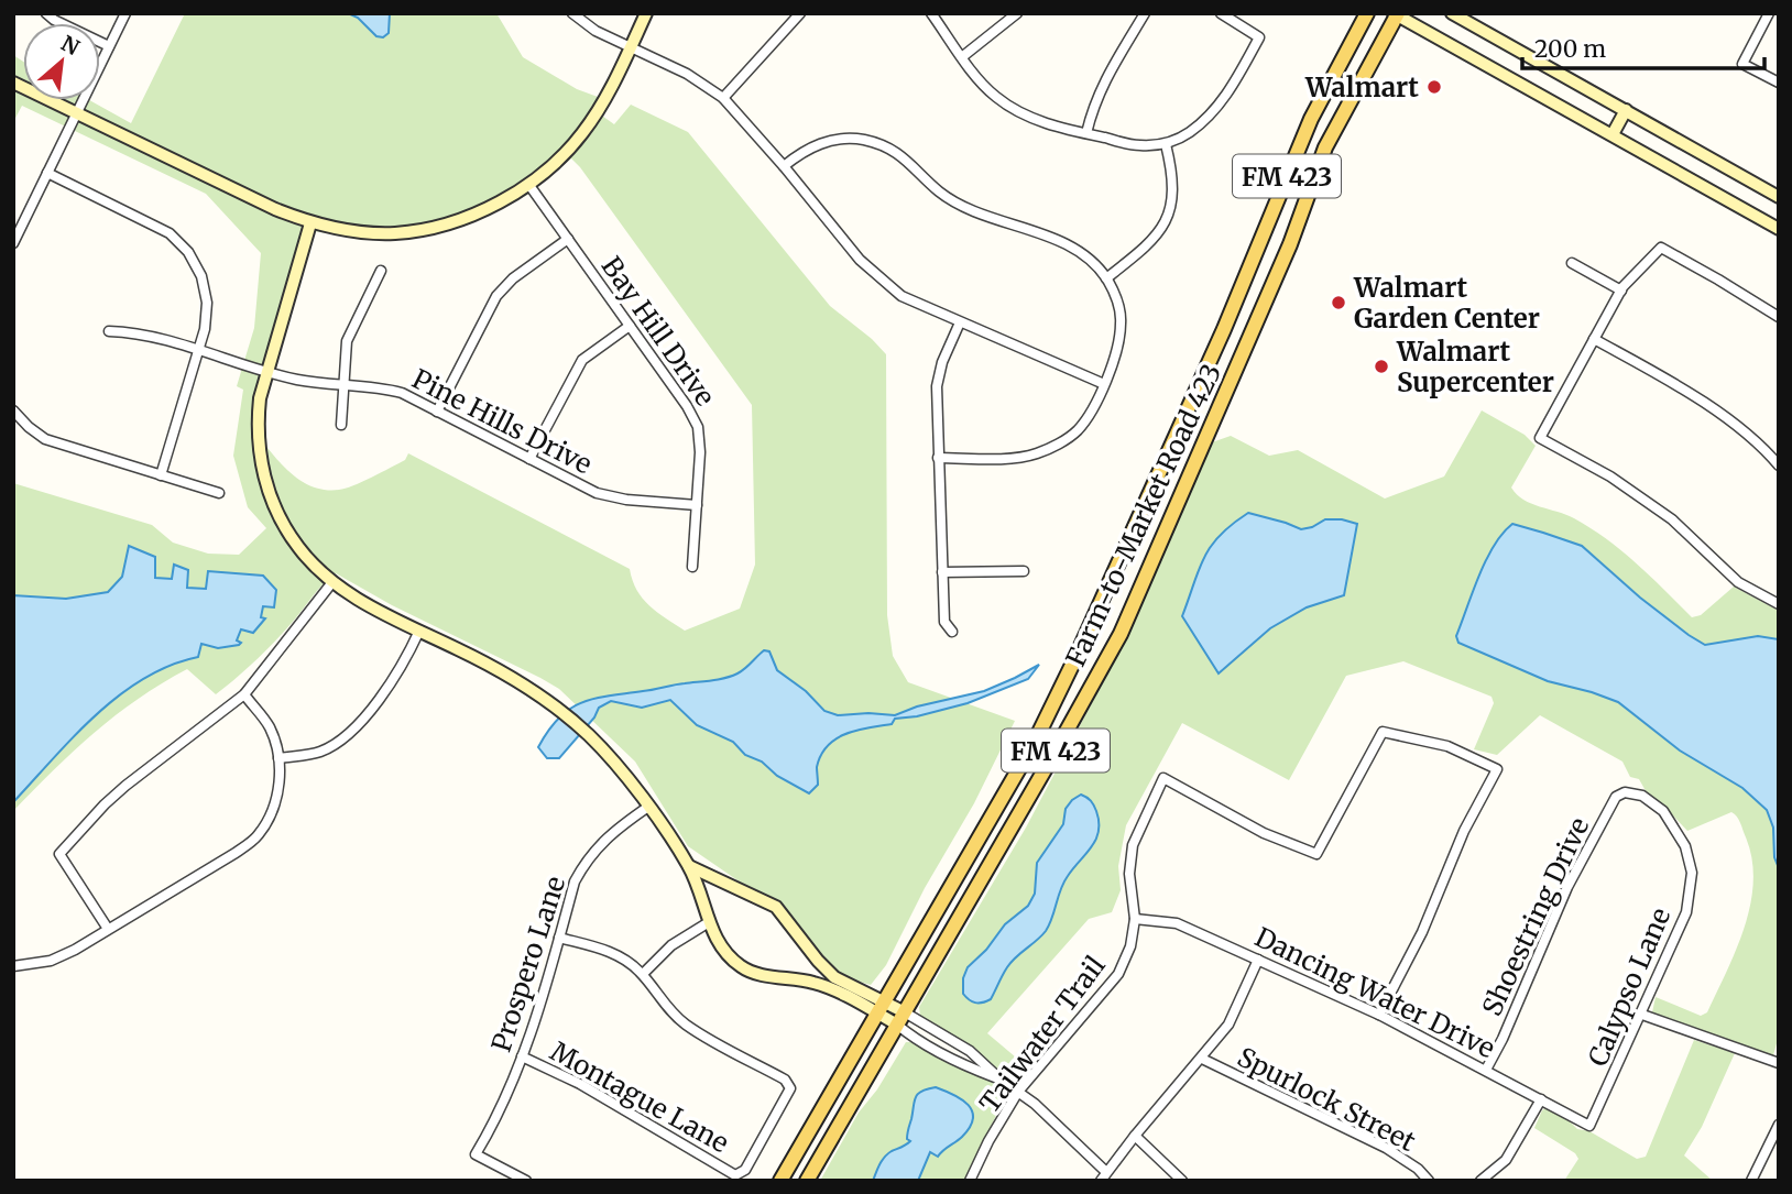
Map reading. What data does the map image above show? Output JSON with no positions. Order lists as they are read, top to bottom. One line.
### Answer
{"streets":{"main road":["FM 423","Farm-to-Market Road 423"],"street":["Bay Hill Drive","Pine Hills Drive","Shoestring Drive","Prospero Lane","Calypso Lane","Dancing Water Drive","Tailwater Trail","Montague Lane","Spurlock Street"]},"crossings":[["Bay Hill Drive","Pine Hills Drive"],["Shoestring Drive","Calypso Lane"],["Shoestring Drive","Dancing Water Drive"],["Prospero Lane","Montague Lane"],["Calypso Lane","Dancing Water Drive"],["Dancing Water Drive","Tailwater Trail"]],"places":["Walmart","Walmart Garden Center","Walmart Supercenter"],"scale_bar":"200 m","north":"top right"}
